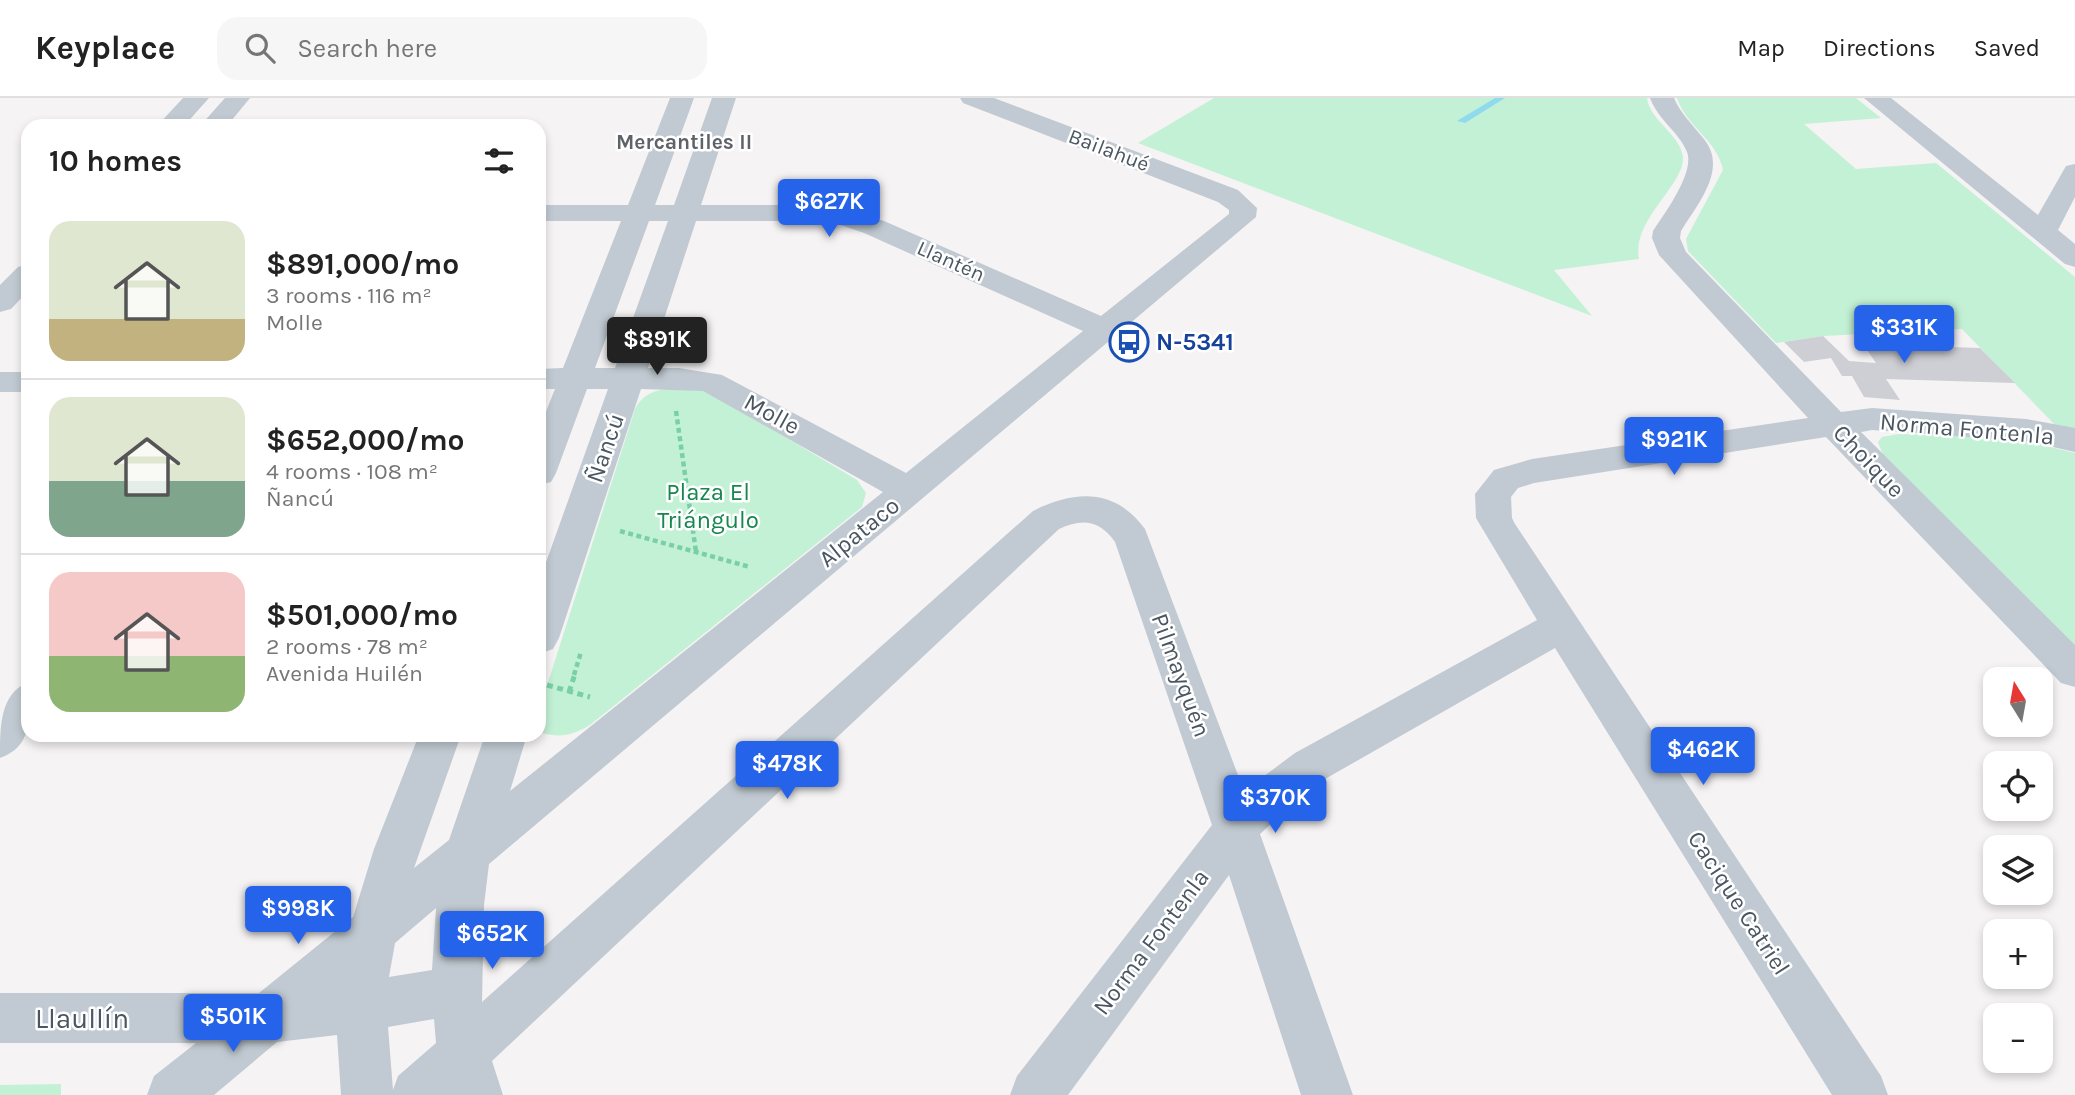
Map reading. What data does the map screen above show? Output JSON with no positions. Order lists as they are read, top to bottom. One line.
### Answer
{"streets":{"street":["Bailahué","Llantén","Molle","Norma Fontenla","Ñancú","Choique","Alpataco","Pilmayquén","Cacique Catriel","Llaullín"]},"crossings":[["Bailahué","Alpataco"],["Llantén","Ñancú"],["Llantén","Alpataco"],["Molle","Ñancú"],["Molle","Alpataco"],["Norma Fontenla","Choique"],["Norma Fontenla","Pilmayquén"],["Norma Fontenla","Cacique Catriel"],["Alpataco","Llaullín"]],"districts":["Mercantiles II"],"parks":["Plaza El Triángulo"],"places":{"bus stop":["N-5341"]},"north":"top","page":{"header":"Keyplace","search":"Search here","nav":["Map","Directions","Saved"],"heading":"10 homes","price":["$627K","$331K","$891K","$921K","$462K","$478K","$370K","$998K","$652K","$501K"],"list":[{"name":"$891,000/mo","note":"3 rooms · 116 m² · Molle"},{"name":"$652,000/mo","note":"4 rooms · 108 m² · Ñancú"},{"name":"$501,000/mo","note":"2 rooms · 78 m² · Avenida Huilén"}],"map_buttons":["+","−"]}}
